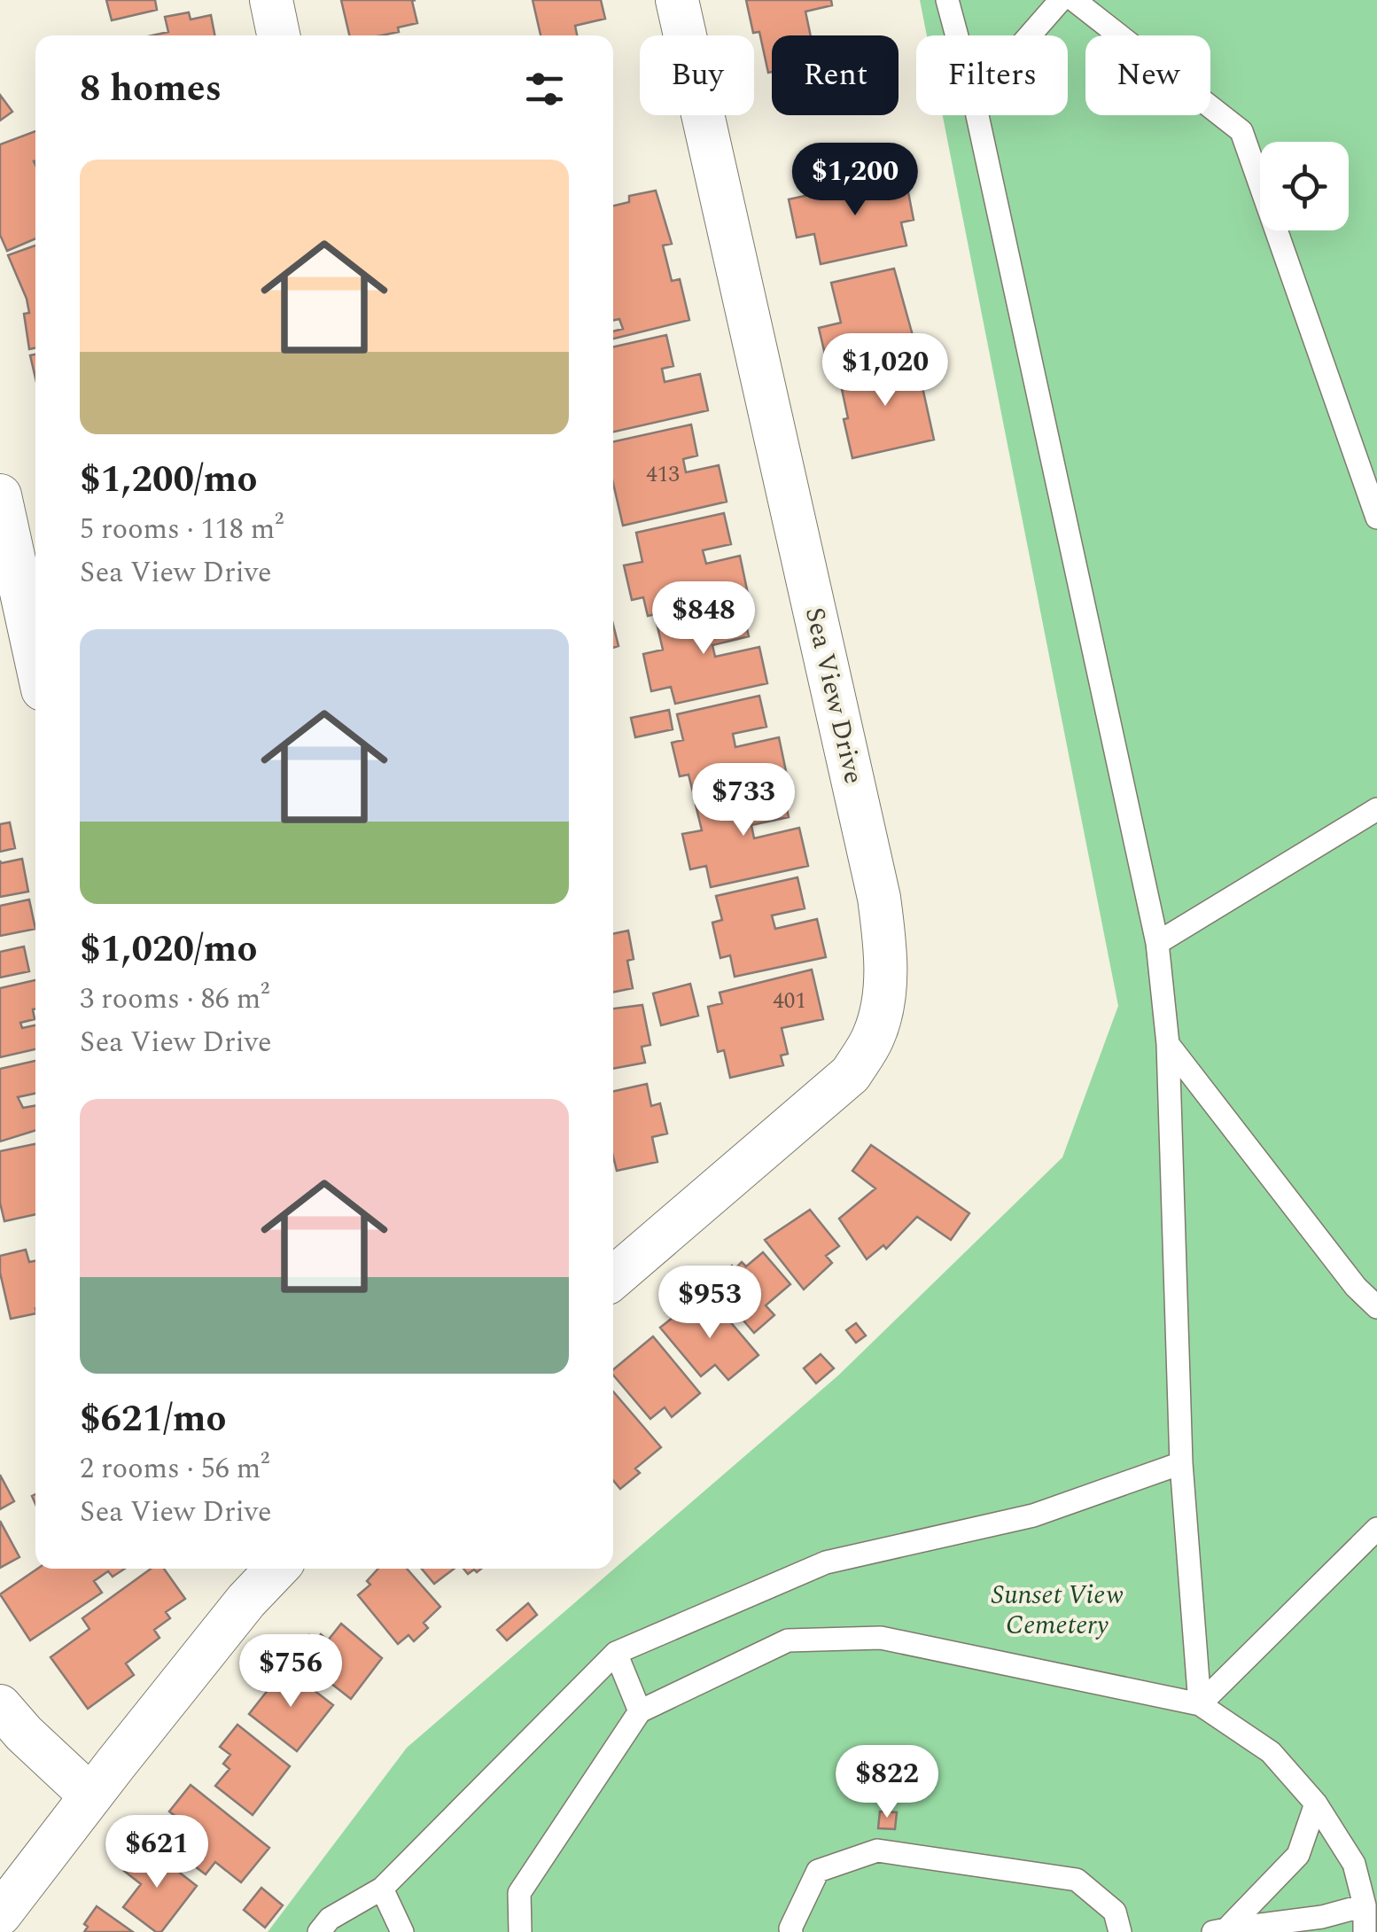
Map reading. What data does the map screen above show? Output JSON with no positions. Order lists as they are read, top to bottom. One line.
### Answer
{"streets":{"street":["Sea View Drive"]},"parks":["Sunset View Cemetery"],"house_numbers":["413","401"],"page":{"chip":["Buy","Rent","Filters","New"],"heading":"8 homes","list":[{"name":"$1,200/mo","note":"5 rooms · 118 m² · Sea View Drive"},{"name":"$1,020/mo","note":"3 rooms · 86 m² · Sea View Drive"},{"name":"$621/mo","note":"2 rooms · 56 m² · Sea View Drive"}],"price":["$1,200","$1,020","$848","$733","$953","$756","$822","$621"]}}
